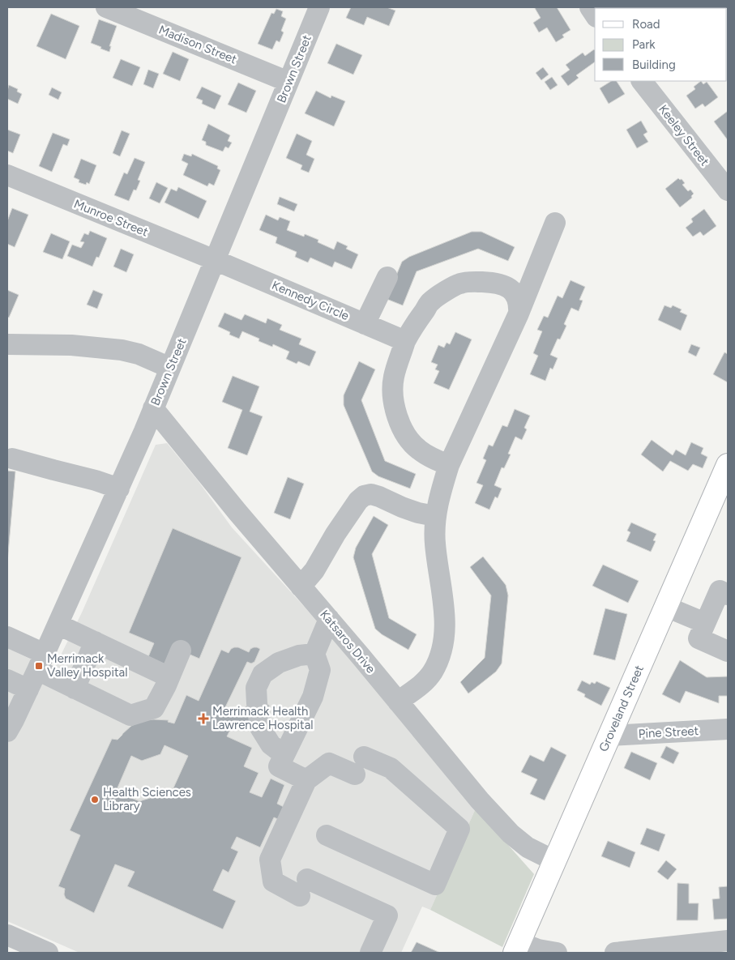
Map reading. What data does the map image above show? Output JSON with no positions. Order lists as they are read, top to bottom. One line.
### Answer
{"streets":{"main road":["Groveland Street"],"street":["Madison Street","Brown Street","Keeley Street","Munroe Street","Kennedy Circle","Katsaros Drive","Pine Street"]},"crossings":[["Madison Street","Brown Street"],["Brown Street","Munroe Street"],["Brown Street","Kennedy Circle"],["Brown Street","Katsaros Drive"],["Munroe Street","Kennedy Circle"],["Katsaros Drive","Groveland Street"],["Groveland Street","Pine Street"]],"places":{"transit":["Merrimack Valley Hospital"],"health":["Merrimack Health Lawrence Hospital"],"other":["Health Sciences Library"]},"legend":["Road","Park","Building"]}
